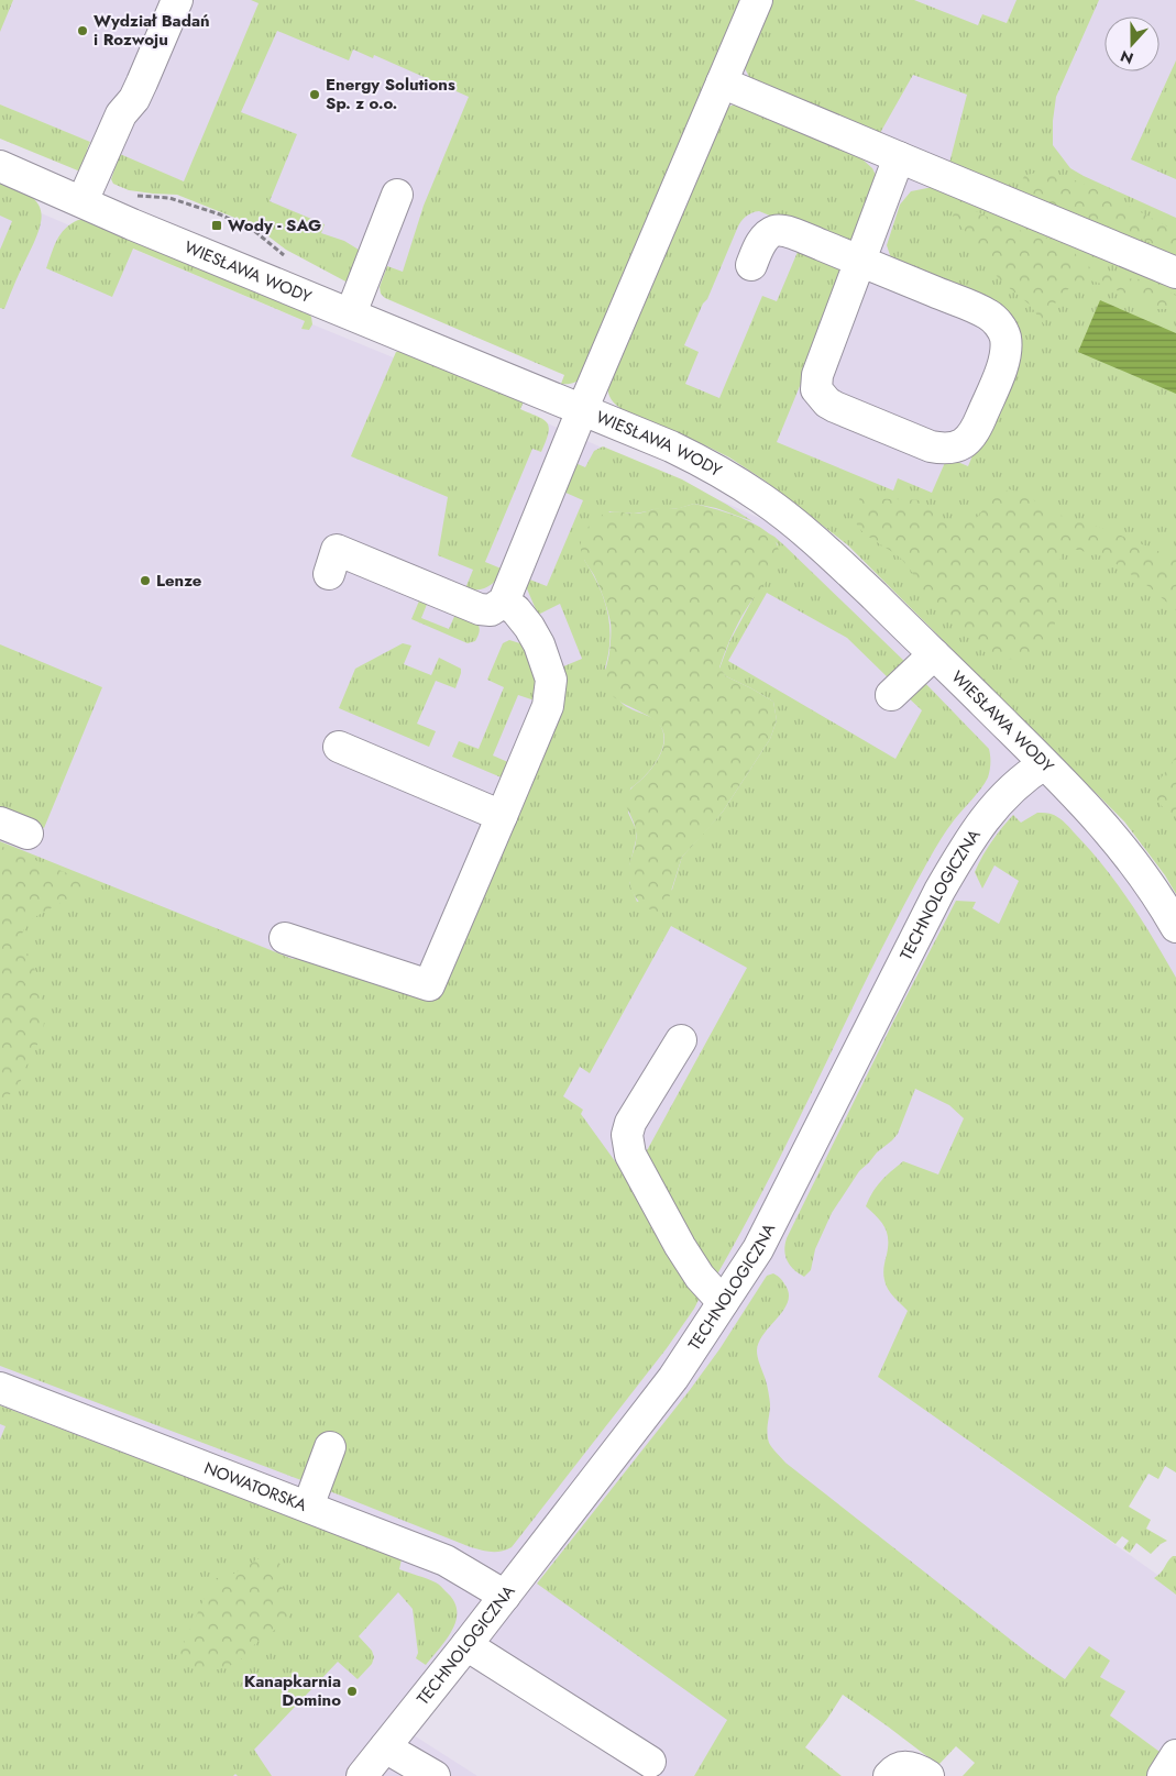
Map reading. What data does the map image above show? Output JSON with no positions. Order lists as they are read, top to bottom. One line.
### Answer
{"streets":{"street":["WIESŁAWA WODY","TECHNOLOGICZNA","NOWATORSKA"]},"crossings":[["WIESŁAWA WODY","TECHNOLOGICZNA"],["TECHNOLOGICZNA","NOWATORSKA"]],"places":{"other":["Wydział Badań i Rozwoju","Energy Solutions Sp. z o.o.","Lenze","Kanapkarnia Domino"],"transit":["Wody - SAG"]},"north":"bottom"}
